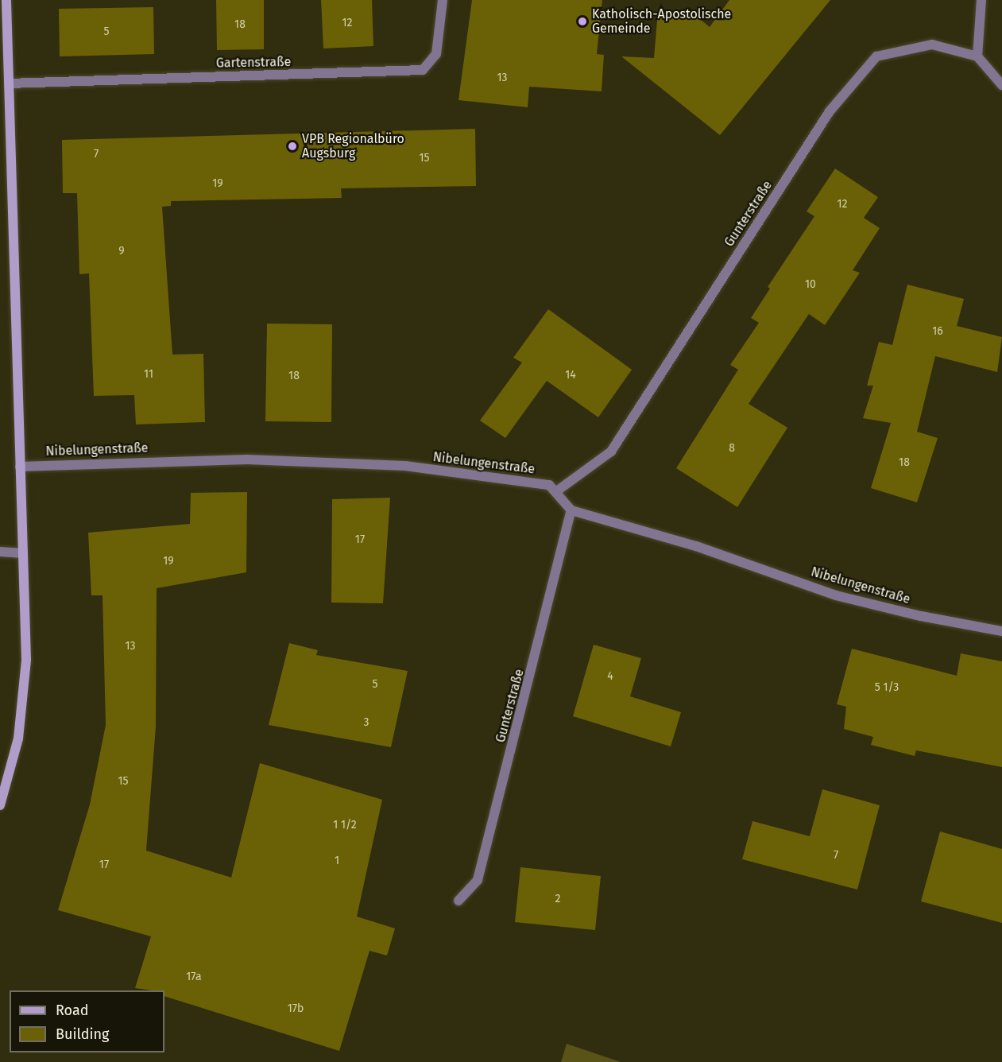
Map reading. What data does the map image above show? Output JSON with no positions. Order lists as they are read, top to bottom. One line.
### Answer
{"streets":{"street":["Gartenstraße","Gunterstraße","Nibelungenstraße"]},"crossings":[["Gunterstraße","Nibelungenstraße"]],"places":["Katholisch-Apostolische Gemeinde","VPB Regionalbüro Augsburg"],"house_numbers":["12","18","5","13","7","15","19","12","9","10","16","11","14","18","8","18","17","19","13","4","5","5 1/3","3","15","1 1/2","7","1","17","2","17a","17b"],"legend":["Road","Building"]}
